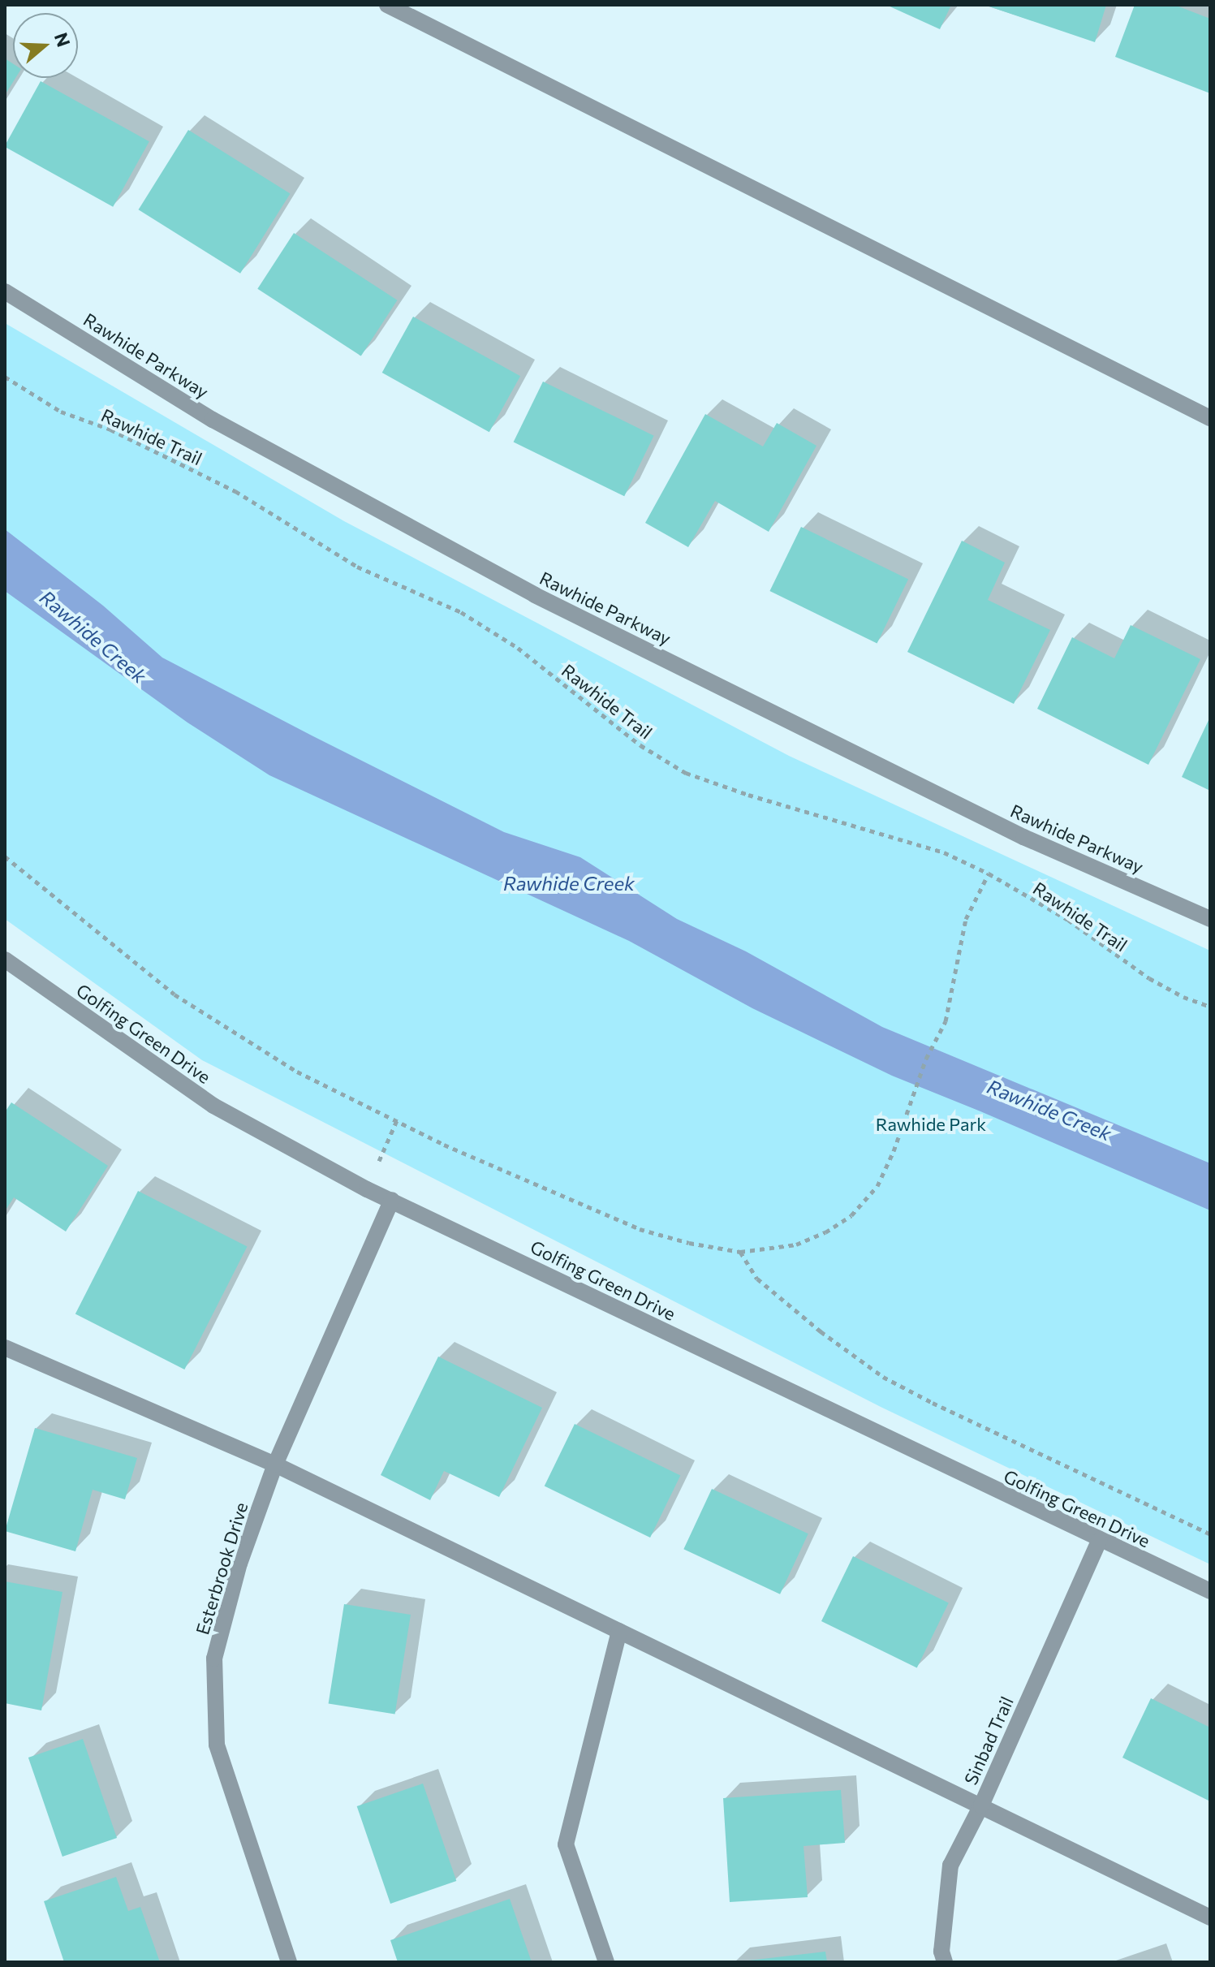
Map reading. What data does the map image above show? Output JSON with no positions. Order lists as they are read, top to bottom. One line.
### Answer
{"streets":{"street":["Rawhide Parkway","Golfing Green Drive","Esterbrook Drive","Sinbad Trail"],"path":["Rawhide Trail"]},"crossings":[["Golfing Green Drive","Esterbrook Drive"],["Golfing Green Drive","Sinbad Trail"]],"water":["Rawhide Creek"],"parks":["Rawhide Park"],"north":"right"}
